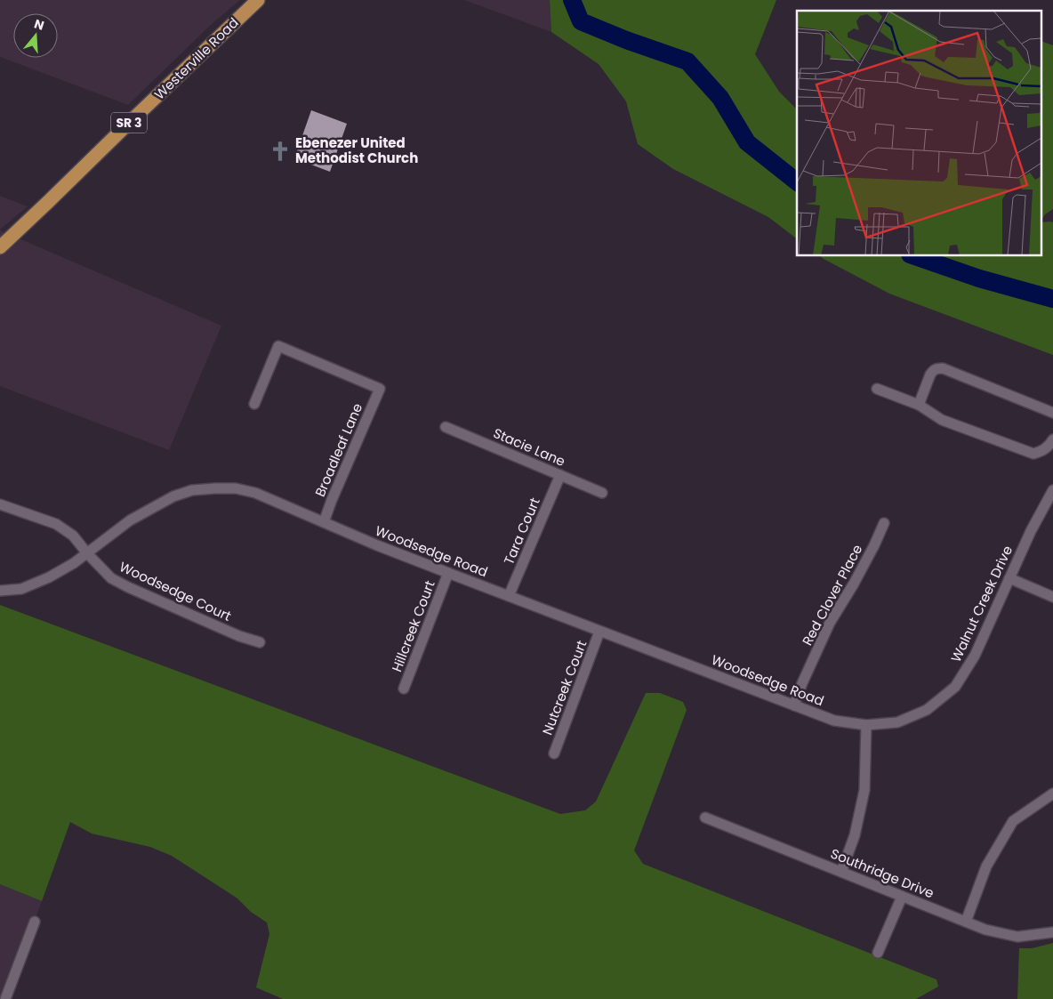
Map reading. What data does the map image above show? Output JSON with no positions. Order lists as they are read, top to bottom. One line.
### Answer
{"streets":{"main road":["Westerville Road","SR 3"],"street":["Stacie Lane","Broadleaf Lane","Tara Court","Woodsedge Road","Woodsedge Court","Red Clover Place","Walnut Creek Drive","Hillcreek Court","Nutcreek Court","Southridge Drive"]},"crossings":[["Stacie Lane","Tara Court"],["Broadleaf Lane","Woodsedge Road"],["Tara Court","Woodsedge Road"],["Woodsedge Road","Woodsedge Court"],["Woodsedge Road","Red Clover Place"],["Woodsedge Road","Walnut Creek Drive"],["Woodsedge Road","Hillcreek Court"],["Woodsedge Road","Nutcreek Court"]],"places":{"church":["Ebenezer United Methodist Church"]},"north":"top"}
